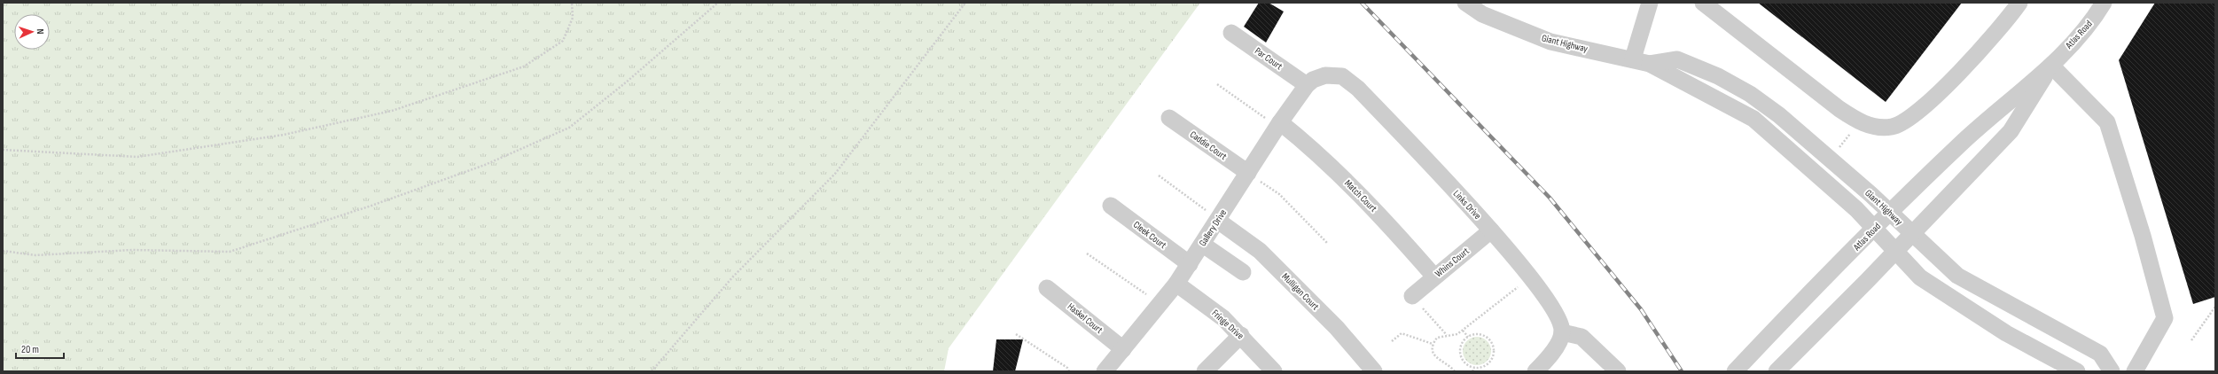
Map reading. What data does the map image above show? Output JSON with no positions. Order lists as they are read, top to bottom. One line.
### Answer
{"streets":{"street":["Atlas Road","Giant Highway","Par Court","Caddie Court","Match Court","Links Drive","Gallery Drive","Cleek Court","Whins Court","Mulligan Court","Haskel Court","Fringe Drive"]},"crossings":[["Atlas Road","Giant Highway"],["Par Court","Links Drive"],["Par Court","Gallery Drive"],["Caddie Court","Gallery Drive"],["Match Court","Gallery Drive"],["Match Court","Whins Court"],["Links Drive","Gallery Drive"],["Links Drive","Whins Court"],["Gallery Drive","Cleek Court"],["Gallery Drive","Mulligan Court"],["Gallery Drive","Haskel Court"],["Gallery Drive","Fringe Drive"]],"scale_bar":"20 m","north":"right"}
